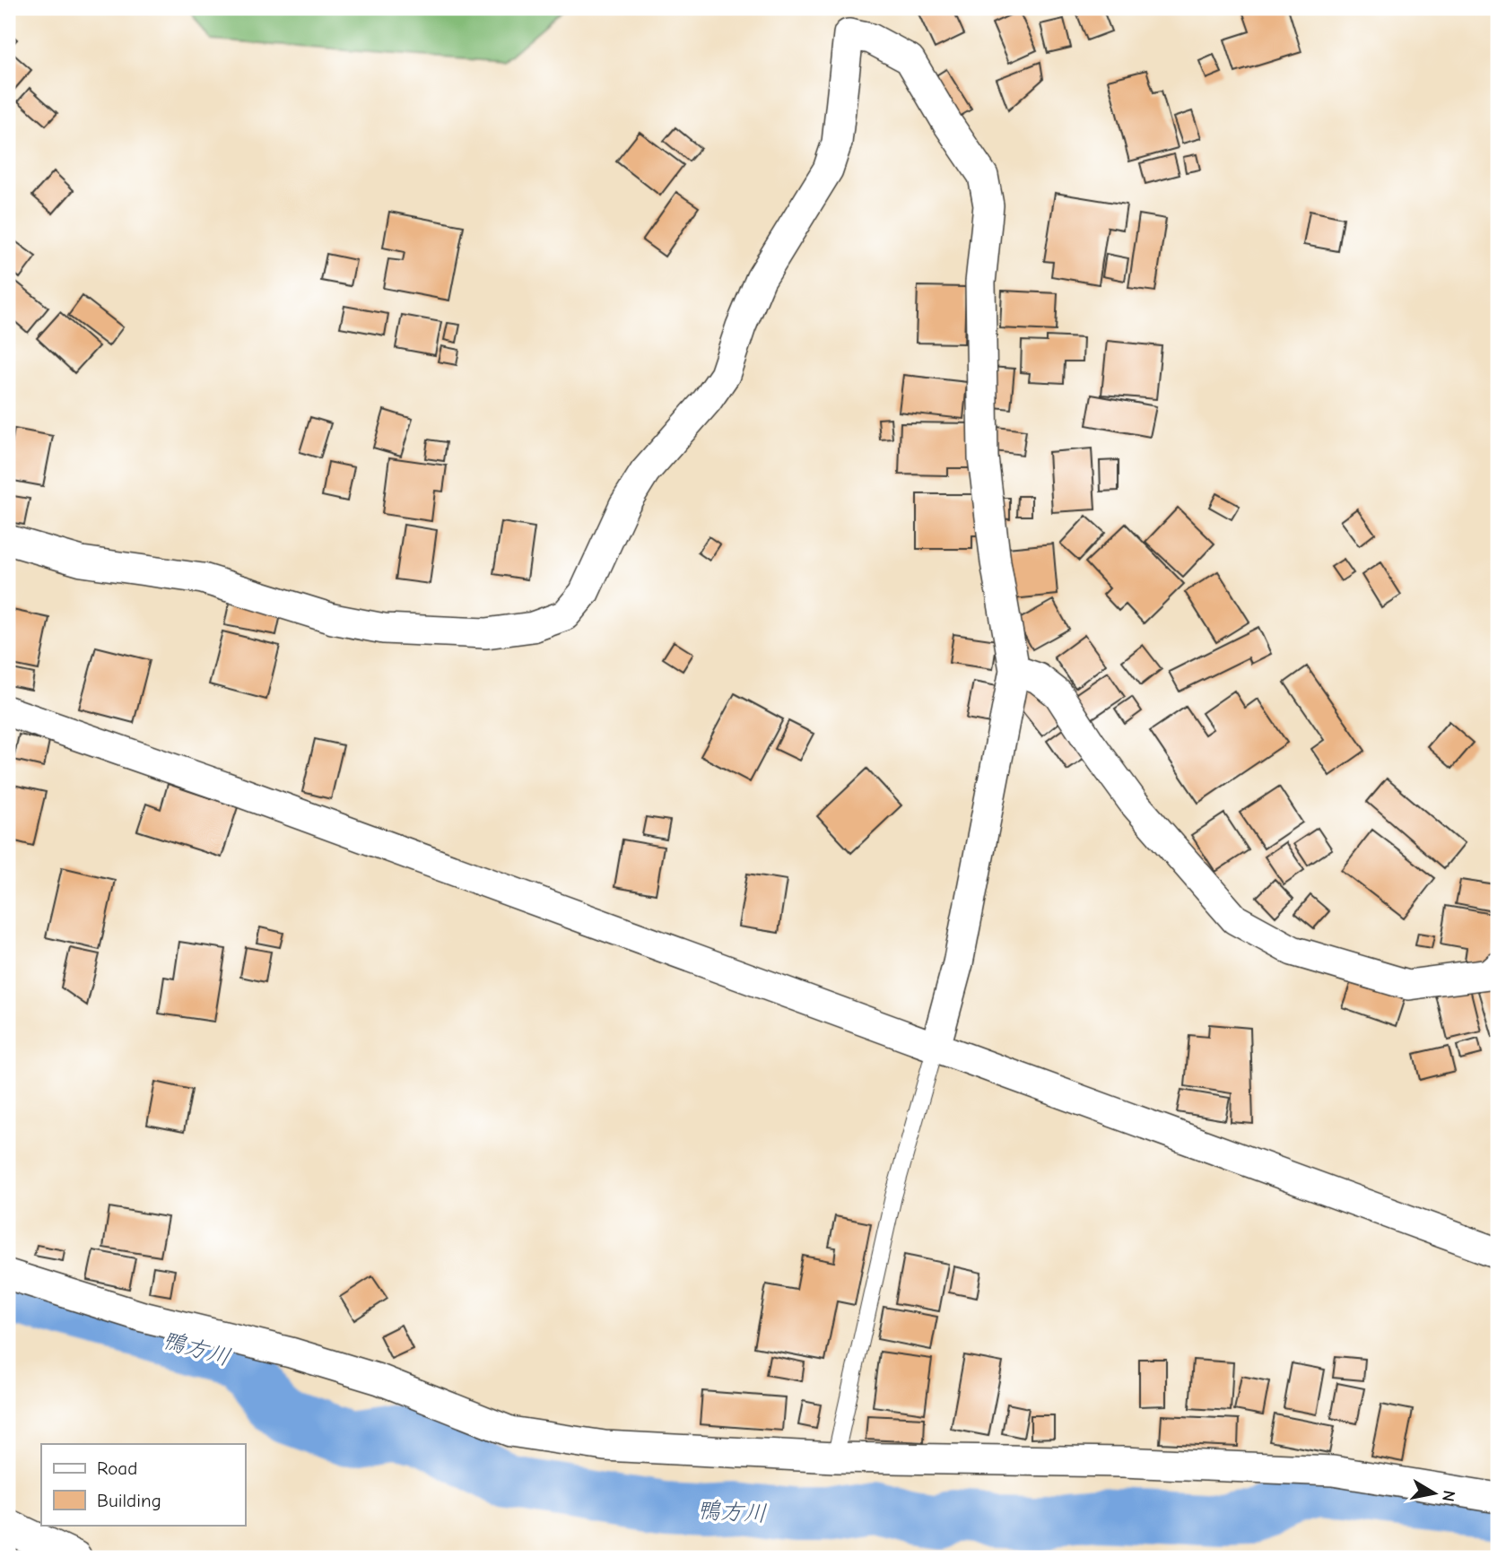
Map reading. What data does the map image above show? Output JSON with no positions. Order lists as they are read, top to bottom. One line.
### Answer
{"water":["鴨方川"],"legend":["Road","Building"],"north":"right"}
